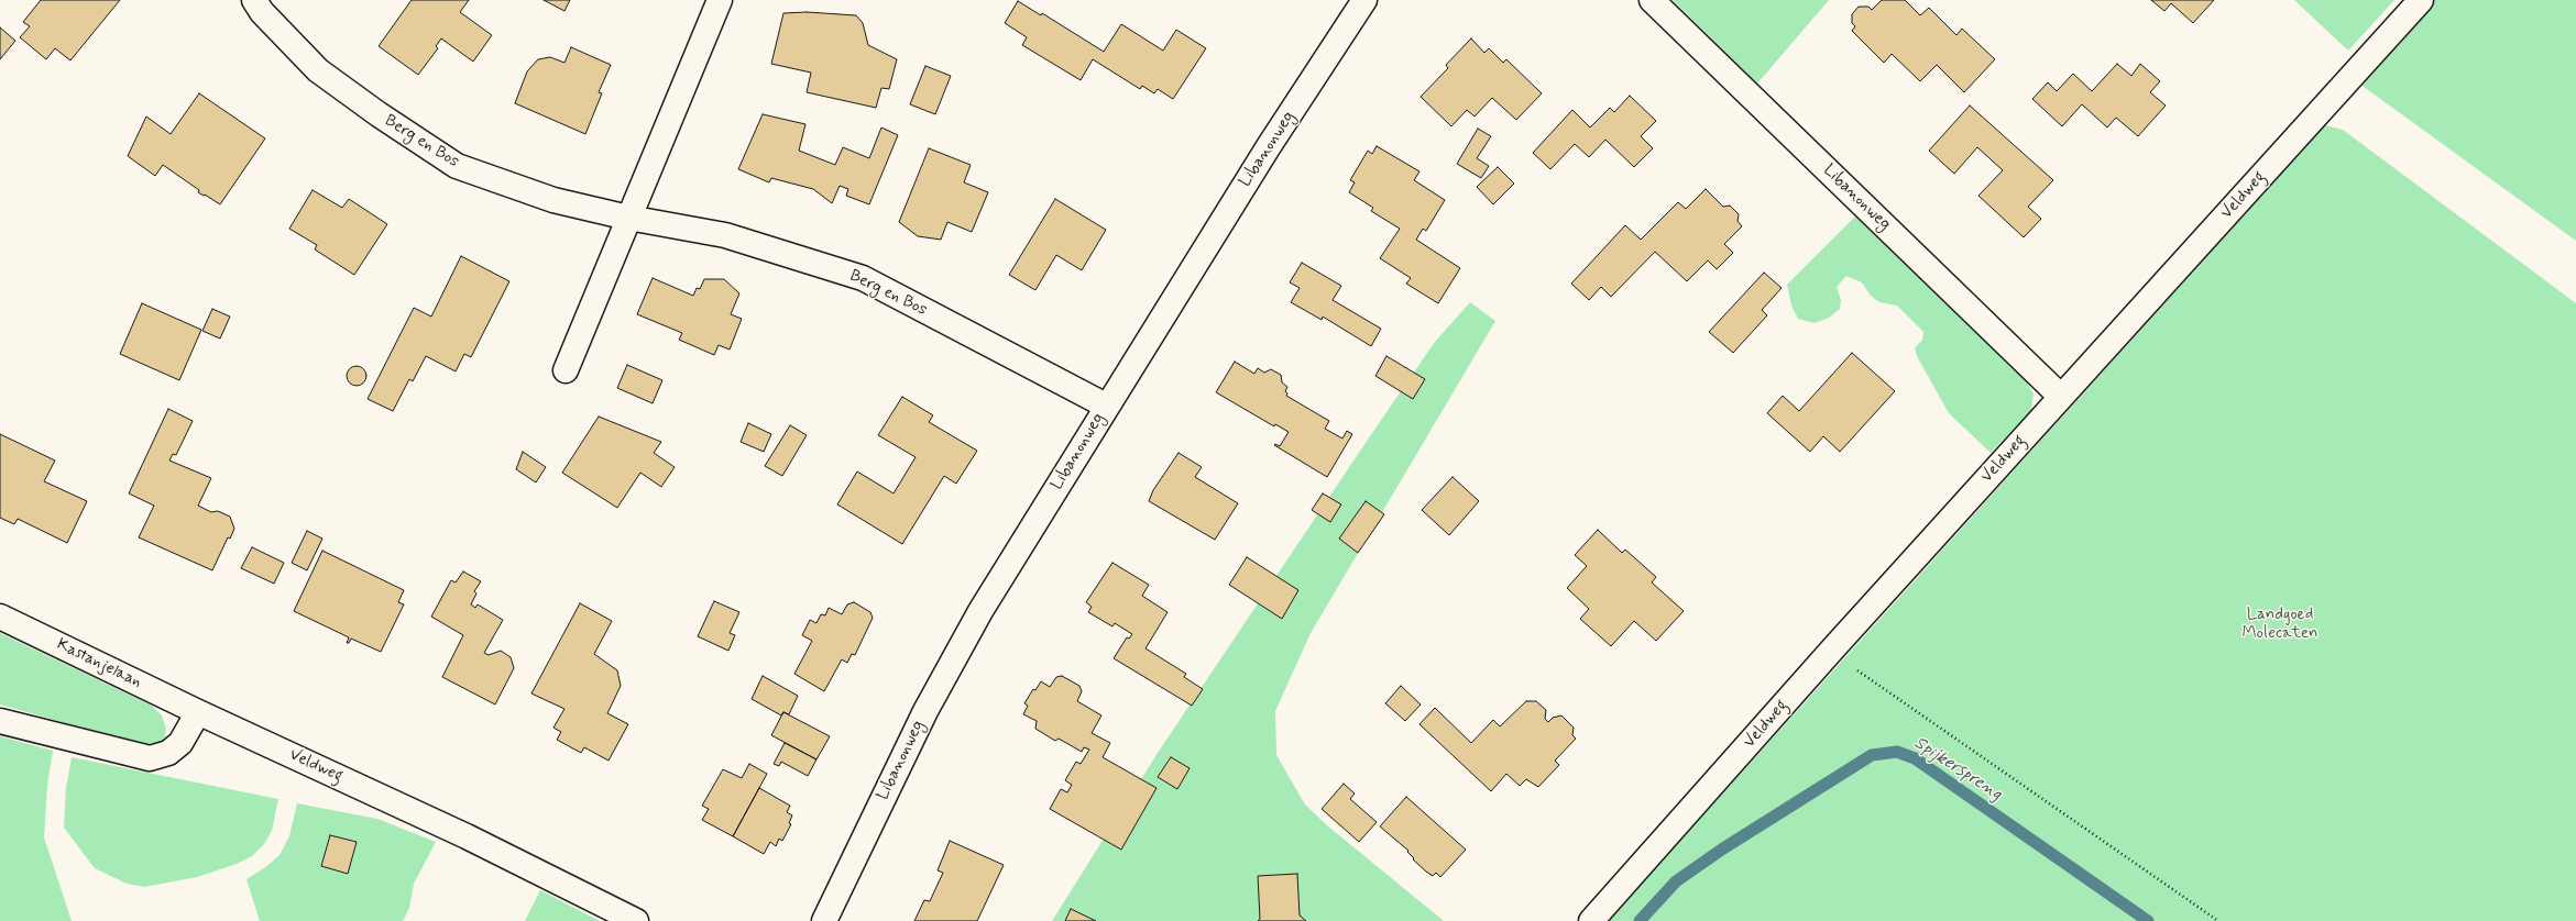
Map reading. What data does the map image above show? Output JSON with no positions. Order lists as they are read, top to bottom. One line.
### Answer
{"streets":{"street":["Berg en Bos","Libanonweg","Veldweg","Kastanjelaan"]},"crossings":[["Berg en Bos","Libanonweg"],["Libanonweg","Veldweg"],["Veldweg","Kastanjelaan"]],"water":["Spijkerspreng"],"parks":["Landgoed Molecaten"]}
